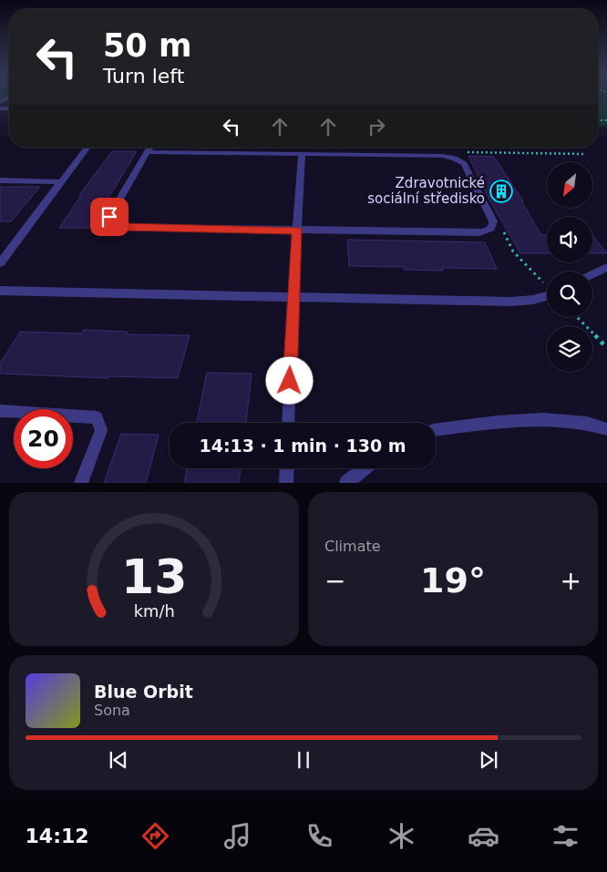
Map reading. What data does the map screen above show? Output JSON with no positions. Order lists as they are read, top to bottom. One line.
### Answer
{"places":{"building":["Zdravotnické sociální středisko"]},"north":"bottom left","page":{"turn":["50 m","Turn left"],"limit":"20","trip":"14:13 · 1 min · 130 m","tile":"Climate","heat":["−","19°","+"],"song":["Blue Orbit","Sona"],"tabs":"14:12","gauge":["13","km/h"]}}
